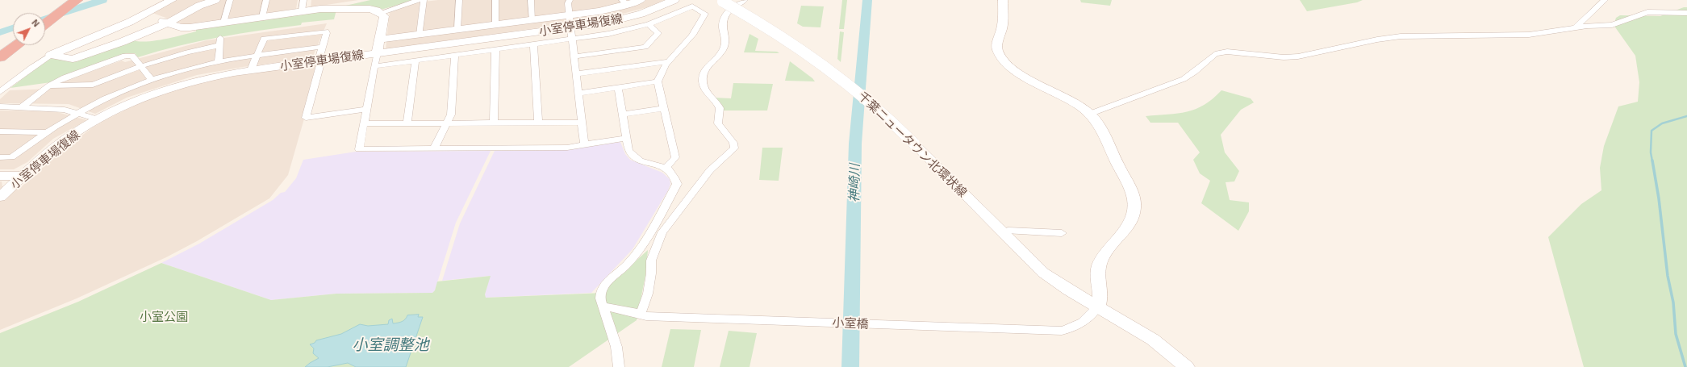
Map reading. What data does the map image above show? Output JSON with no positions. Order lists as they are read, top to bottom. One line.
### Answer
{"streets":{"street":["小室停車場復線","千葉ニュータウン北環状線","小室橋"]},"crossings":[["千葉ニュータウン北環状線","小室橋"]],"water":["神崎川","小室調整池"],"parks":["小室公園"],"north":"top right"}
